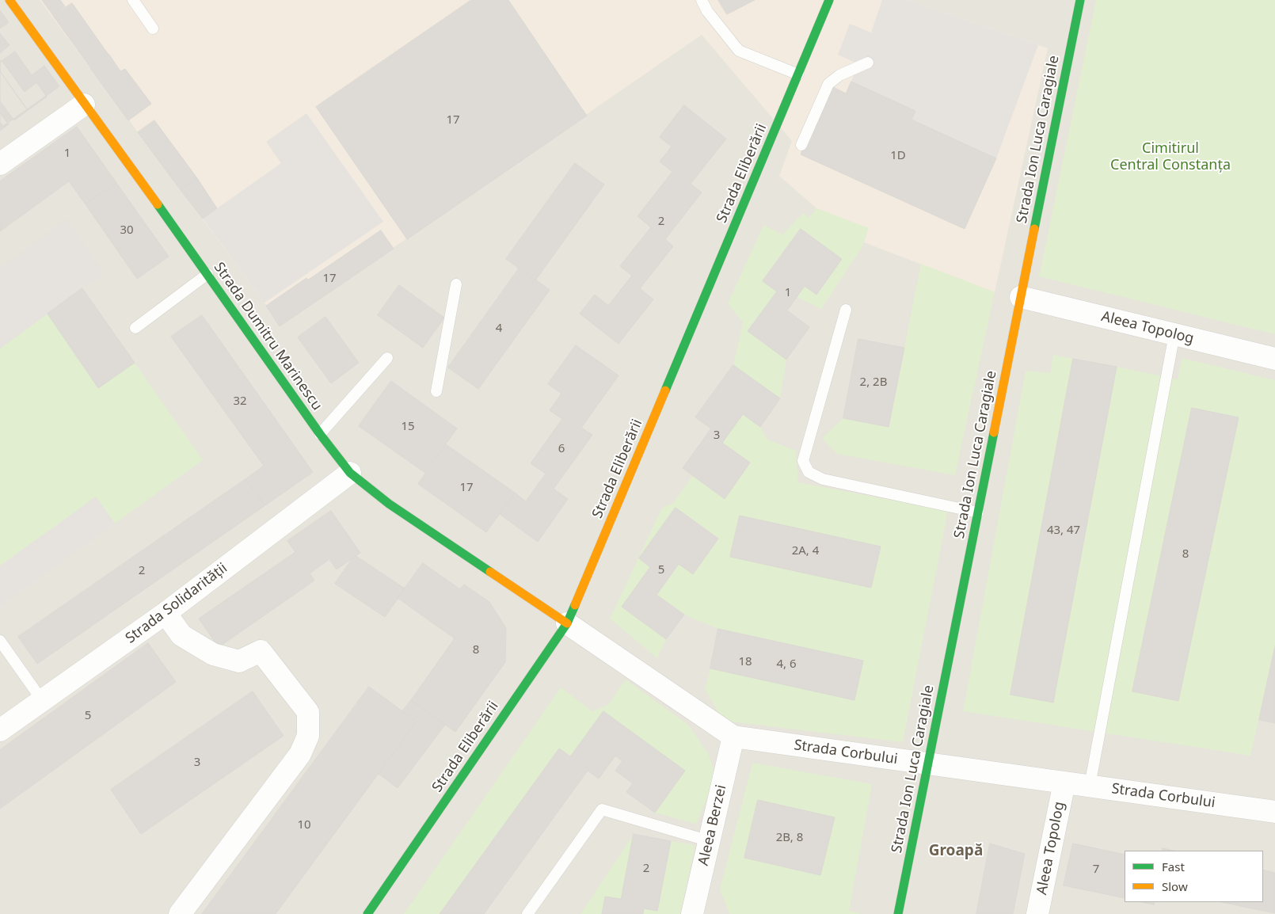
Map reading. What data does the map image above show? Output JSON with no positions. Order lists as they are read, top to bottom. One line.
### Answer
{"streets":{"street":["Strada Ion Luca Caragiale","Strada Eliberării","Aleea Topolog","Strada Dumitru Marinescu","Strada Solidarității","Strada Corbului","Aleea Berzei"]},"crossings":[["Strada Ion Luca Caragiale","Aleea Topolog"],["Strada Ion Luca Caragiale","Strada Corbului"],["Strada Eliberării","Strada Dumitru Marinescu"],["Strada Eliberării","Strada Corbului"],["Aleea Topolog","Strada Corbului"],["Strada Dumitru Marinescu","Strada Solidarității"],["Strada Dumitru Marinescu","Strada Corbului"],["Strada Corbului","Aleea Berzei"]],"districts":["Groapă"],"parks":["Cimitirul Central Constanța"],"house_numbers":["17","1","1D","2","30","17","1","4","2, 2B","32","15","3","6","17","43, 47","2A, 4","8","5","2","8","18","4, 6","5","3","10","2B, 8","2","7"],"legend":["Fast","Slow"]}
